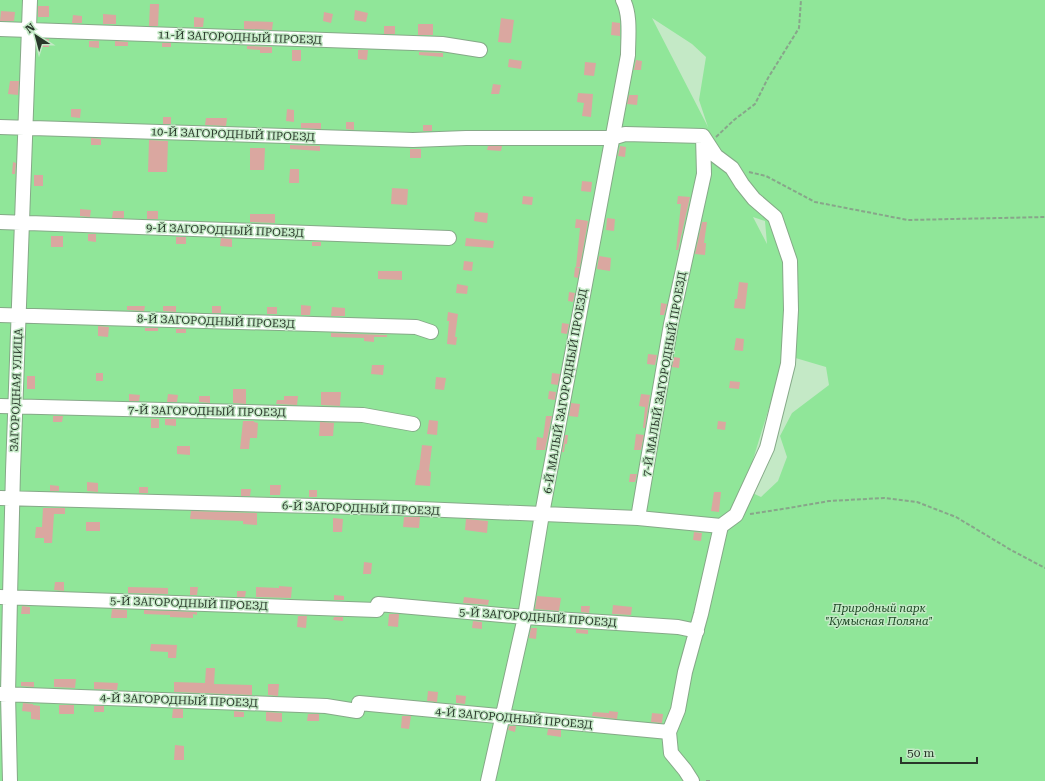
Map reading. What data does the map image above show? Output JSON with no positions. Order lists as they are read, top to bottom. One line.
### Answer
{"streets":{"street":["11-Й ЗАГОРОДНЫЙ ПРОЕЗД","10-Й ЗАГОРОДНЫЙ ПРОЕЗД","9-Й ЗАГОРОДНЫЙ ПРОЕЗД","8-Й ЗАГОРОДНЫЙ ПРОЕЗД","7-Й МАЛЫЙ ЗАГОРОДНЫЙ ПРОЕЗД","ЗАГОРОДНАЯ УЛИЦА","6-Й МАЛЫЙ ЗАГОРОДНЫЙ ПРОЕЗД","7-Й ЗАГОРОДНЫЙ ПРОЕЗД","6-Й ЗАГОРОДНЫЙ ПРОЕЗД","5-Й ЗАГОРОДНЫЙ ПРОЕЗД","4-Й ЗАГОРОДНЫЙ ПРОЕЗД"]},"crossings":[["11-Й ЗАГОРОДНЫЙ ПРОЕЗД","ЗАГОРОДНАЯ УЛИЦА"],["10-Й ЗАГОРОДНЫЙ ПРОЕЗД","7-Й МАЛЫЙ ЗАГОРОДНЫЙ ПРОЕЗД"],["10-Й ЗАГОРОДНЫЙ ПРОЕЗД","ЗАГОРОДНАЯ УЛИЦА"],["10-Й ЗАГОРОДНЫЙ ПРОЕЗД","6-Й МАЛЫЙ ЗАГОРОДНЫЙ ПРОЕЗД"],["9-Й ЗАГОРОДНЫЙ ПРОЕЗД","ЗАГОРОДНАЯ УЛИЦА"],["8-Й ЗАГОРОДНЫЙ ПРОЕЗД","ЗАГОРОДНАЯ УЛИЦА"],["7-Й МАЛЫЙ ЗАГОРОДНЫЙ ПРОЕЗД","6-Й ЗАГОРОДНЫЙ ПРОЕЗД"],["ЗАГОРОДНАЯ УЛИЦА","7-Й ЗАГОРОДНЫЙ ПРОЕЗД"],["ЗАГОРОДНАЯ УЛИЦА","6-Й ЗАГОРОДНЫЙ ПРОЕЗД"],["ЗАГОРОДНАЯ УЛИЦА","5-Й ЗАГОРОДНЫЙ ПРОЕЗД"],["ЗАГОРОДНАЯ УЛИЦА","4-Й ЗАГОРОДНЫЙ ПРОЕЗД"],["6-Й МАЛЫЙ ЗАГОРОДНЫЙ ПРОЕЗД","6-Й ЗАГОРОДНЫЙ ПРОЕЗД"],["6-Й МАЛЫЙ ЗАГОРОДНЫЙ ПРОЕЗД","5-Й ЗАГОРОДНЫЙ ПРОЕЗД"],["6-Й МАЛЫЙ ЗАГОРОДНЫЙ ПРОЕЗД","4-Й ЗАГОРОДНЫЙ ПРОЕЗД"]],"parks":["Природный парк \"Кумысная Поляна\""],"scale_bar":"50 m","north":"top left"}
